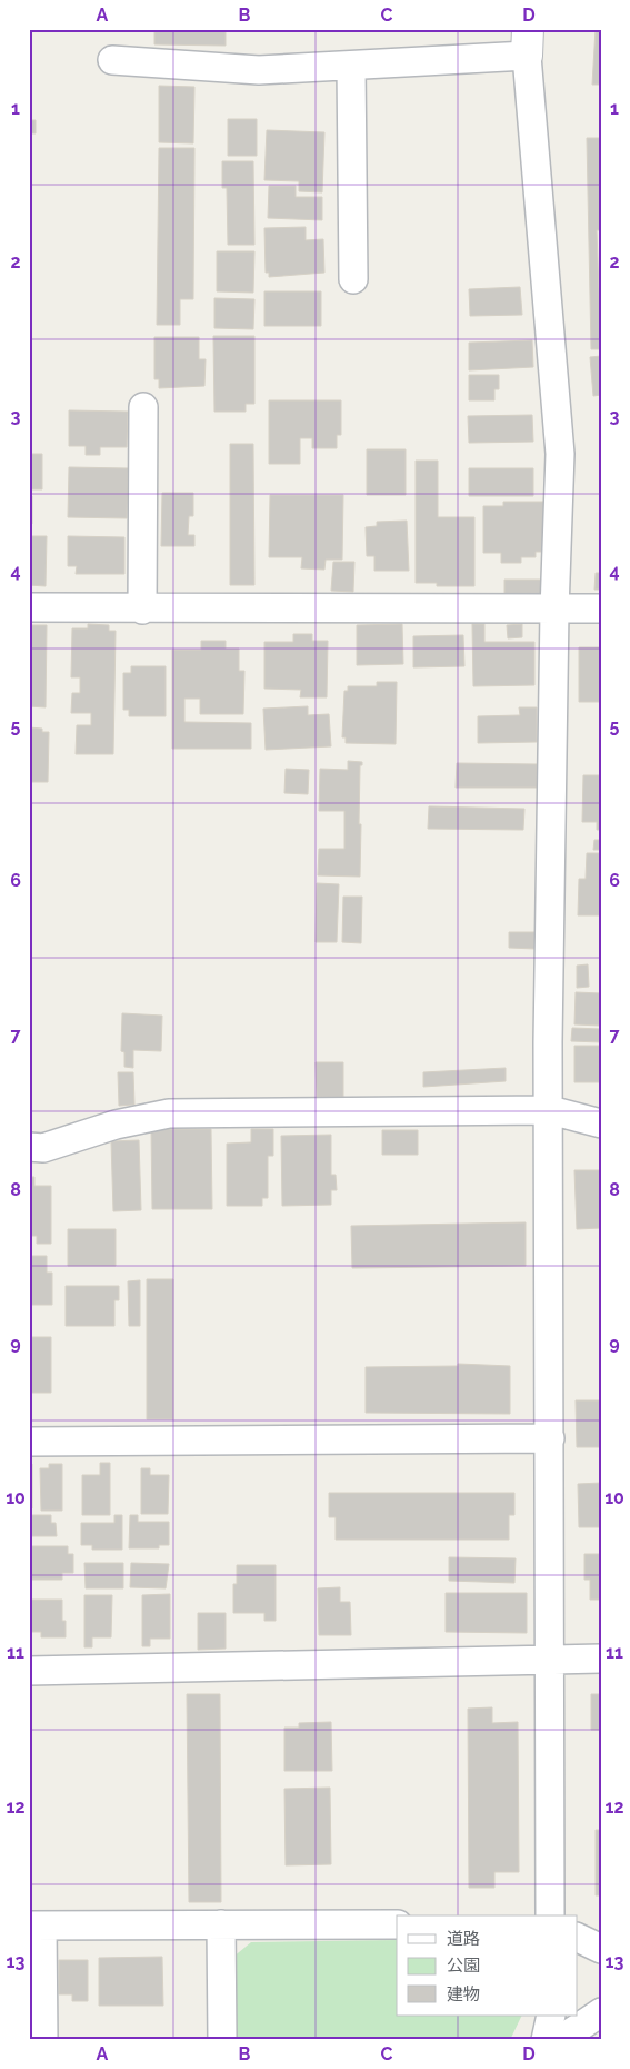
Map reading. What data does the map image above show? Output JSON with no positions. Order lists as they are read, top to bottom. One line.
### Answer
{"legend":["道路","公園","建物"],"grid":{"columns":["A","B","C","D"],"rows":["1","2","3","4","5","6","7","8","9","10","11","12","13"]}}
